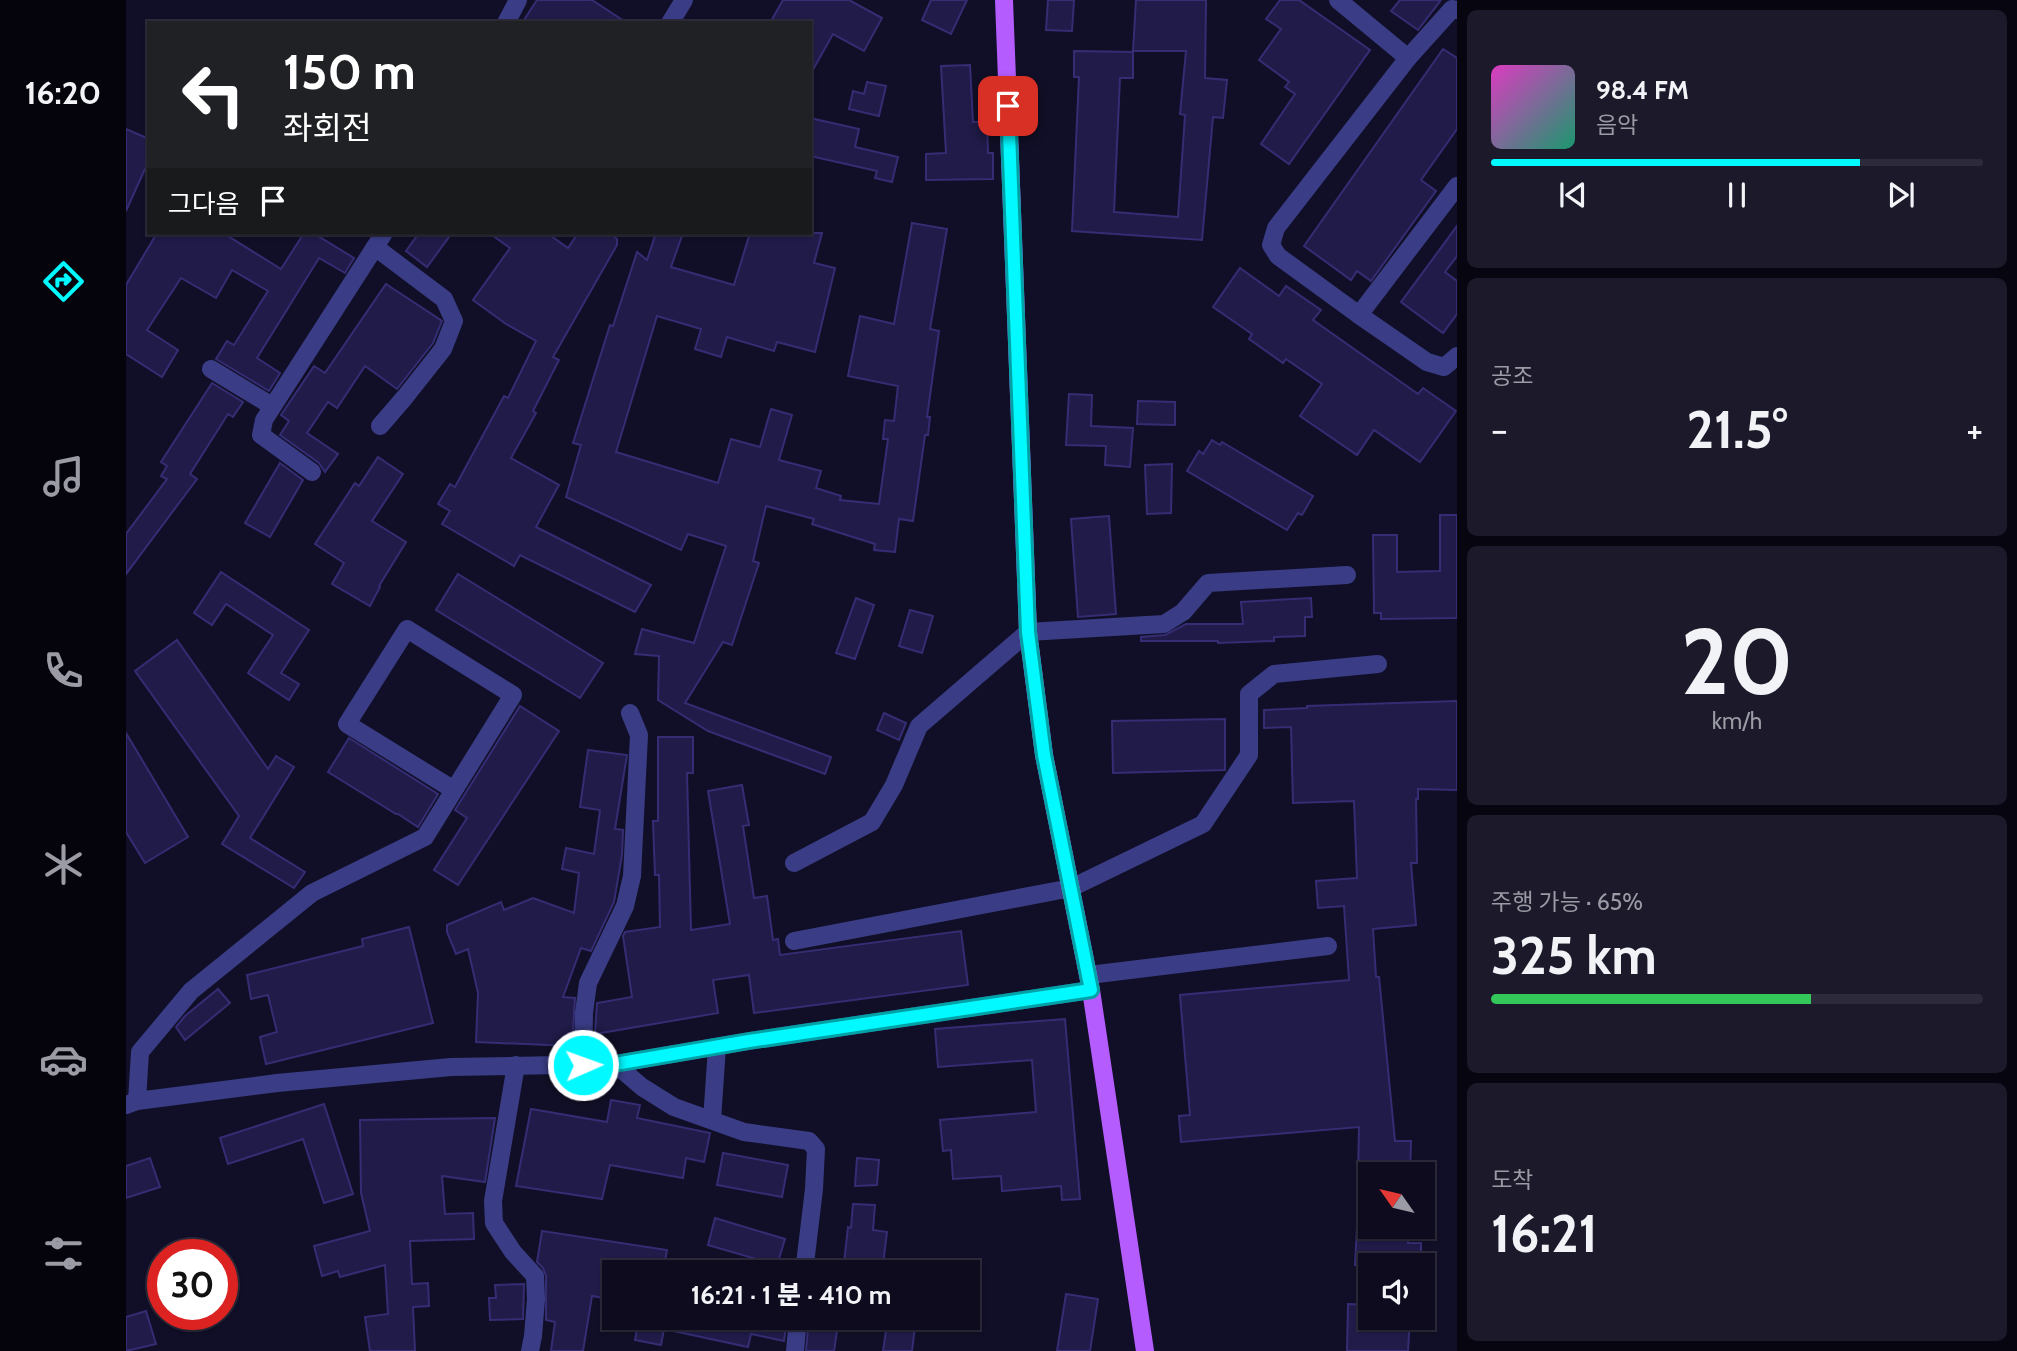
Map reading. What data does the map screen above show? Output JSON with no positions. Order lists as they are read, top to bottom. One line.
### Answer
{"north":"top left","page":{"tabs":"16:20","turn":["150 m","좌회전"],"song":["98.4 FM","음악"],"then":"그다음","tile":["공조",["20","km/h"],["주행 가능 · 65%","325 km"],["도착","16:21"]],"heat":["−","21.5°","+"],"limit":"30","trip":"16:21 · 1 분 · 410 m"}}
